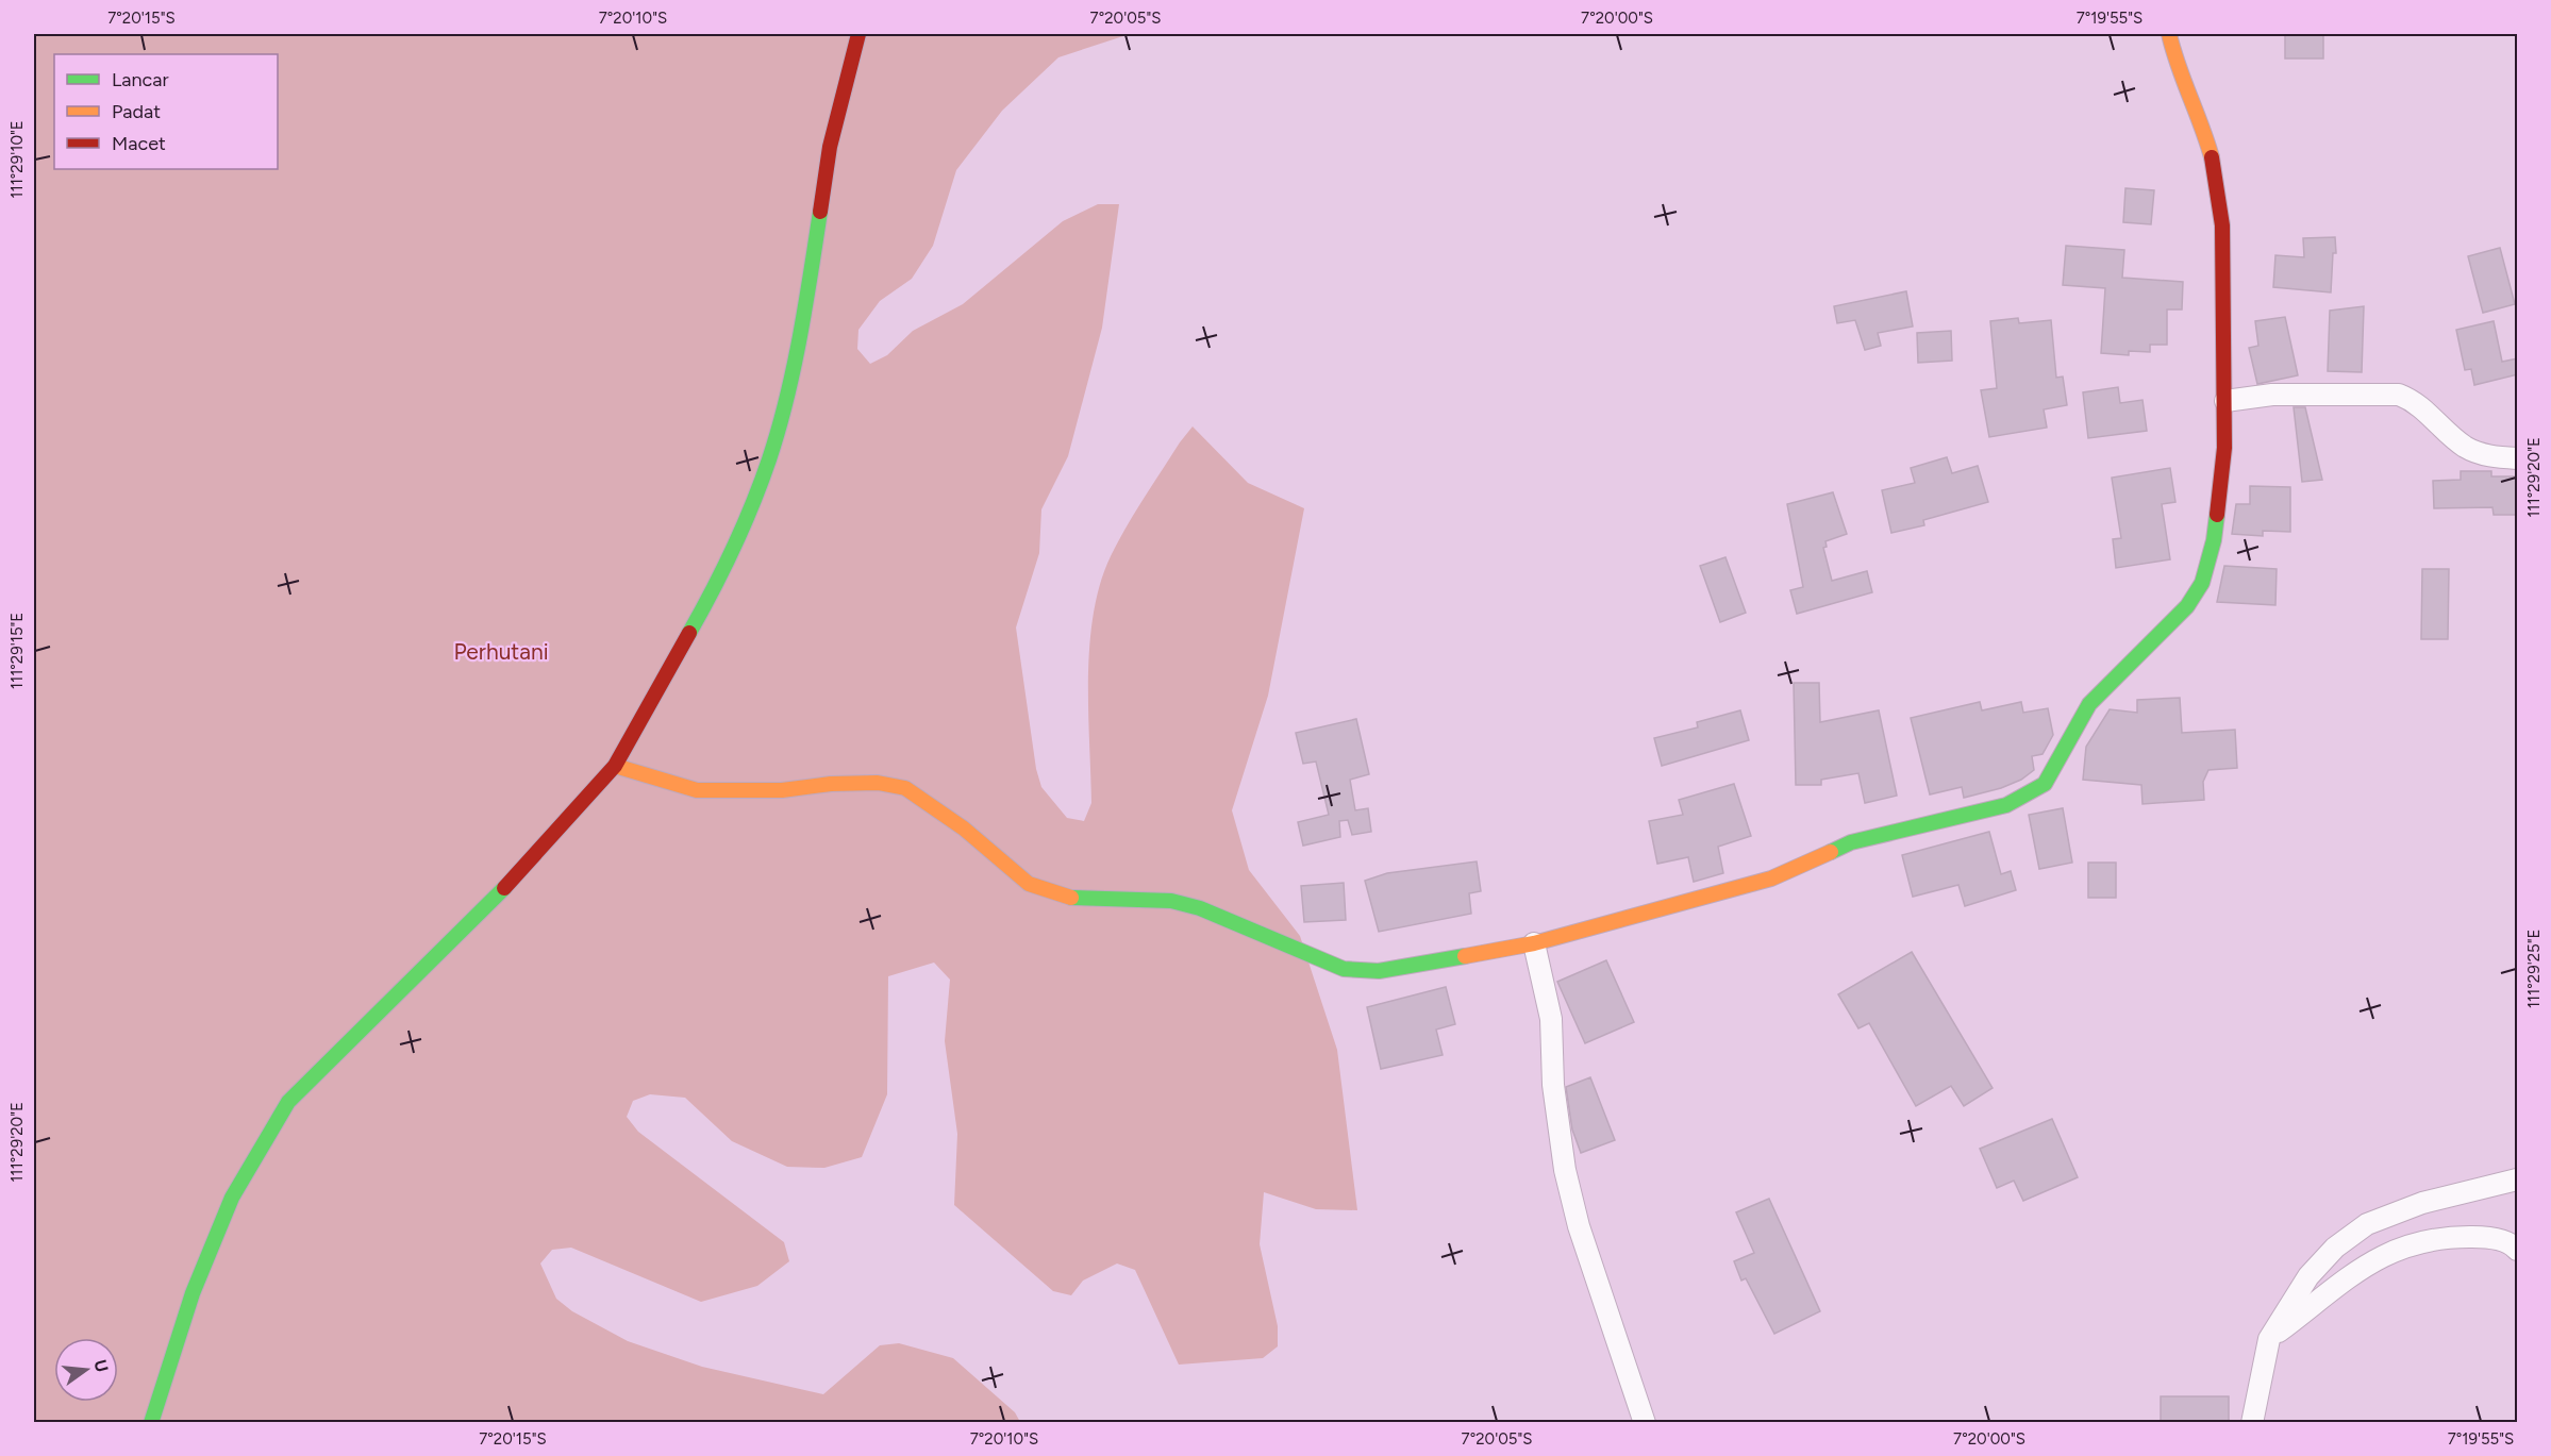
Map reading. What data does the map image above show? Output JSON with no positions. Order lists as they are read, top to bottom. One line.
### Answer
{"parks":["Perhutani"],"legend":["Lancar","Padat","Macet"],"north":"right","coordinates":["7°20'15\"S","7°20'10\"S","7°20'05\"S","7°20'00\"S","7°19'55\"S","111°29'10\"E","111°29'20\"E","111°29'15\"E","111°29'25\"E"]}
